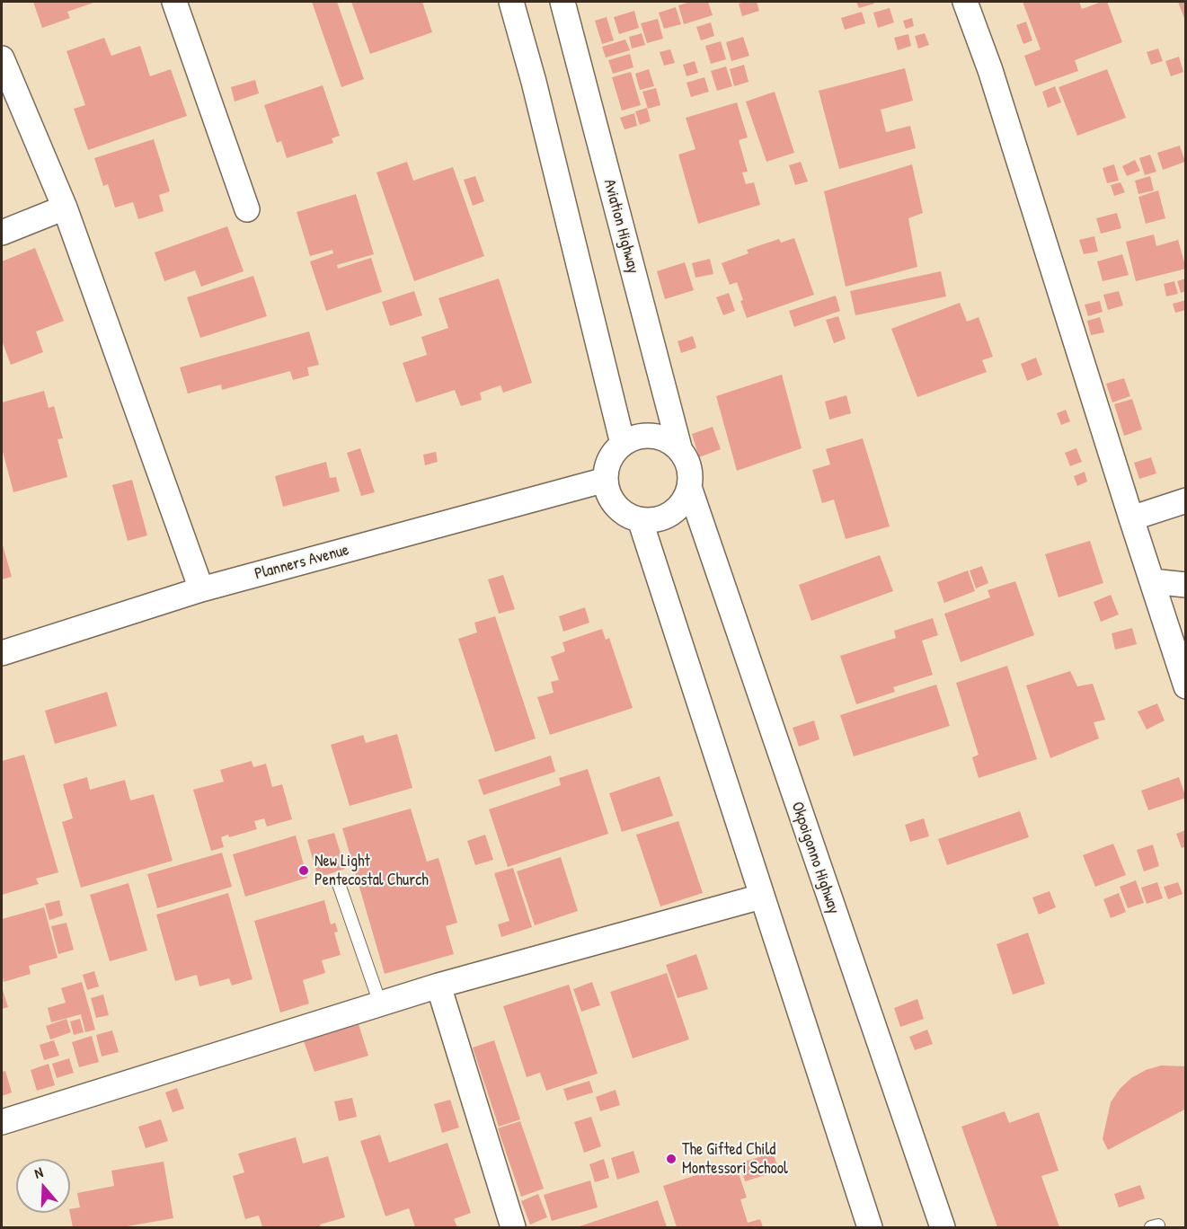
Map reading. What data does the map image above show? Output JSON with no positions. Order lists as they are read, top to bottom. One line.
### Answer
{"streets":{"street":["Aviation Highway","Planners Avenue","Okpoigonno Highway"]},"crossings":[["Aviation Highway","Planners Avenue"],["Aviation Highway","Okpoigonno Highway"],["Planners Avenue","Okpoigonno Highway"]],"places":["New Light Pentecostal Church","The Gifted Child Montessori School"],"north":"top"}
